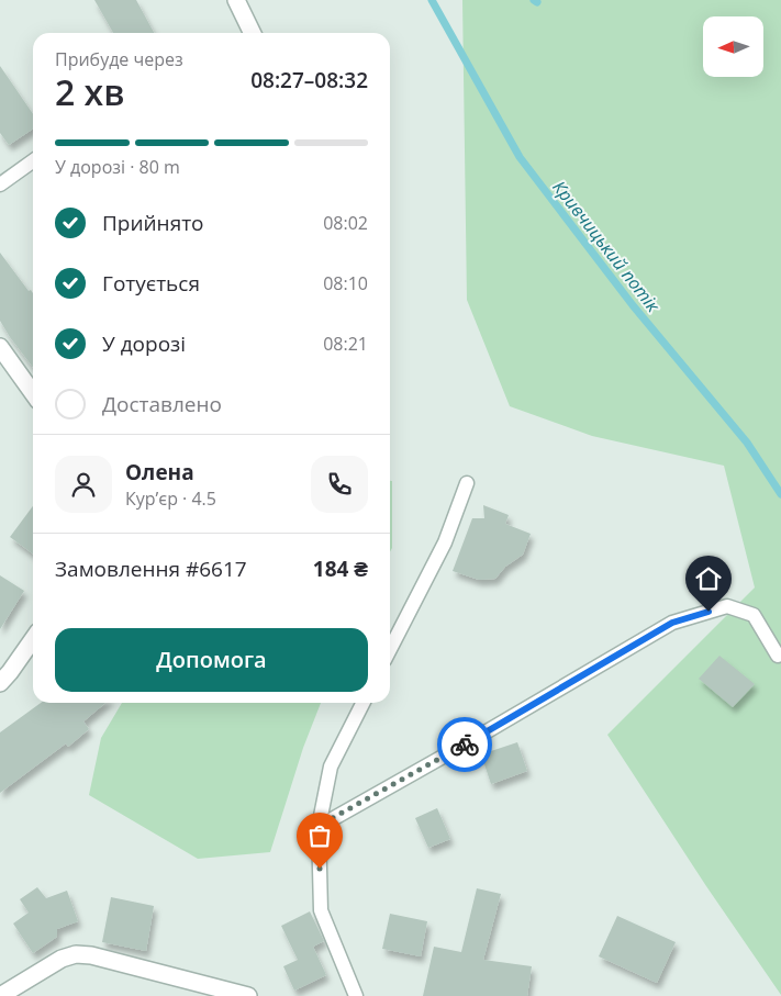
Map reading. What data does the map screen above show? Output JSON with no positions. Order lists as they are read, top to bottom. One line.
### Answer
{"water":["Кривчицький потік"],"north":"left","page":{"heading":["2 хв","Прибуде через","08:27–08:32"],"panel":["Олена","Кур’єр · 4.5","Замовлення #6617","184 ₴"],"bar":"У дорозі · 80 m","list":[["Прийнято","08:02"],["Готується","08:10"],["У дорозі","08:21"],"Доставлено"],"buttons":"Допомога"}}
